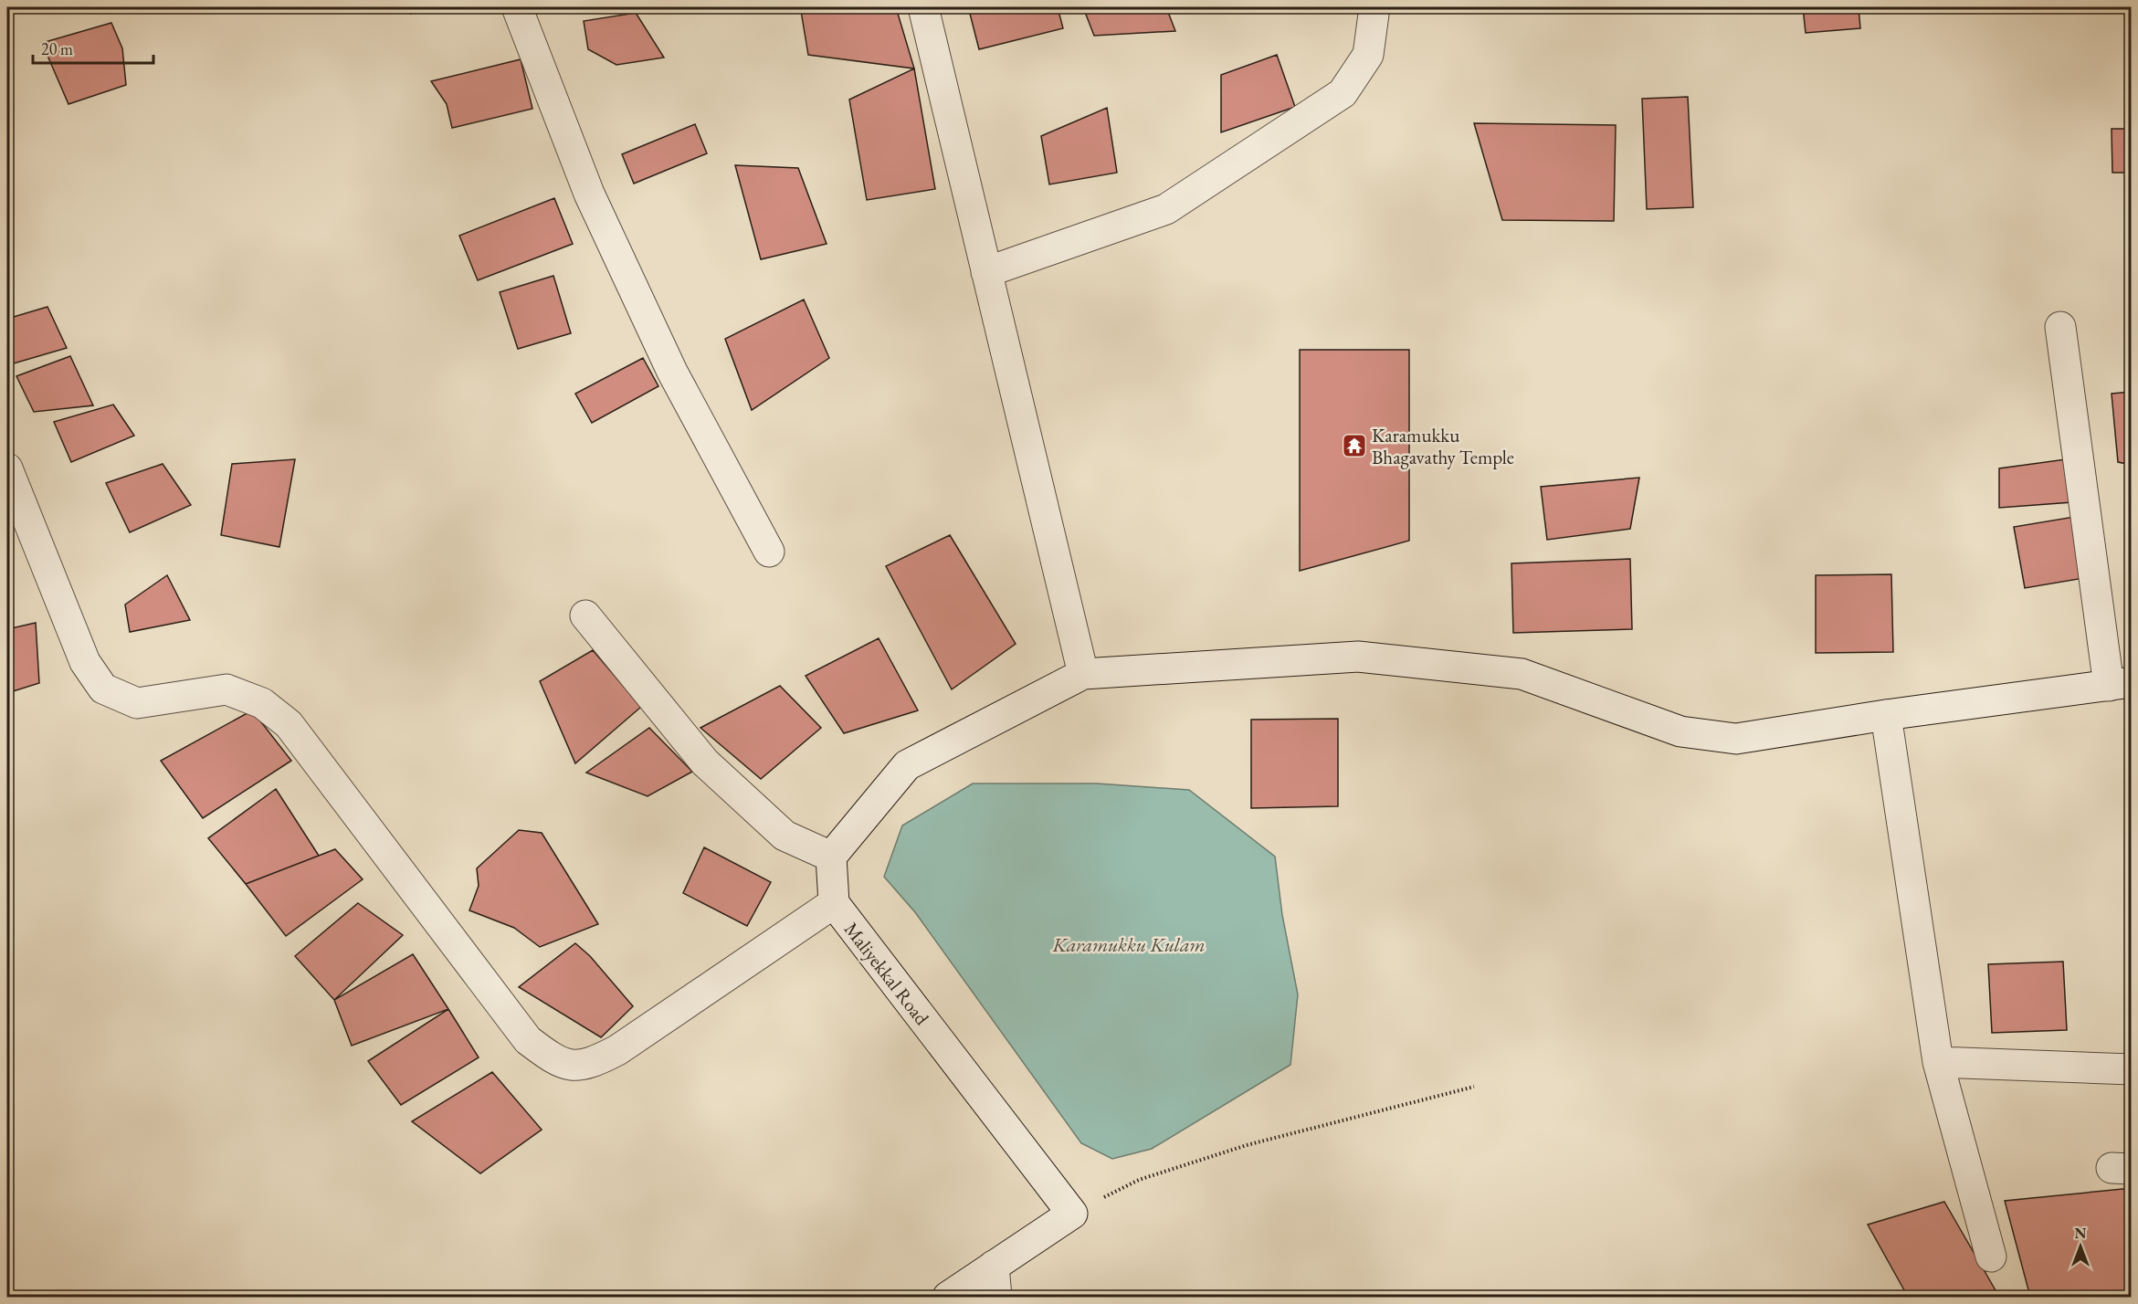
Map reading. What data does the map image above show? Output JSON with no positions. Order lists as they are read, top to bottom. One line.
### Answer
{"streets":{"street":["Maliyekkal Road"]},"water":["Karamukku Kulam"],"places":{"temple":["Karamukku Bhagavathy Temple"]},"scale_bar":"20 m","north":"top"}
